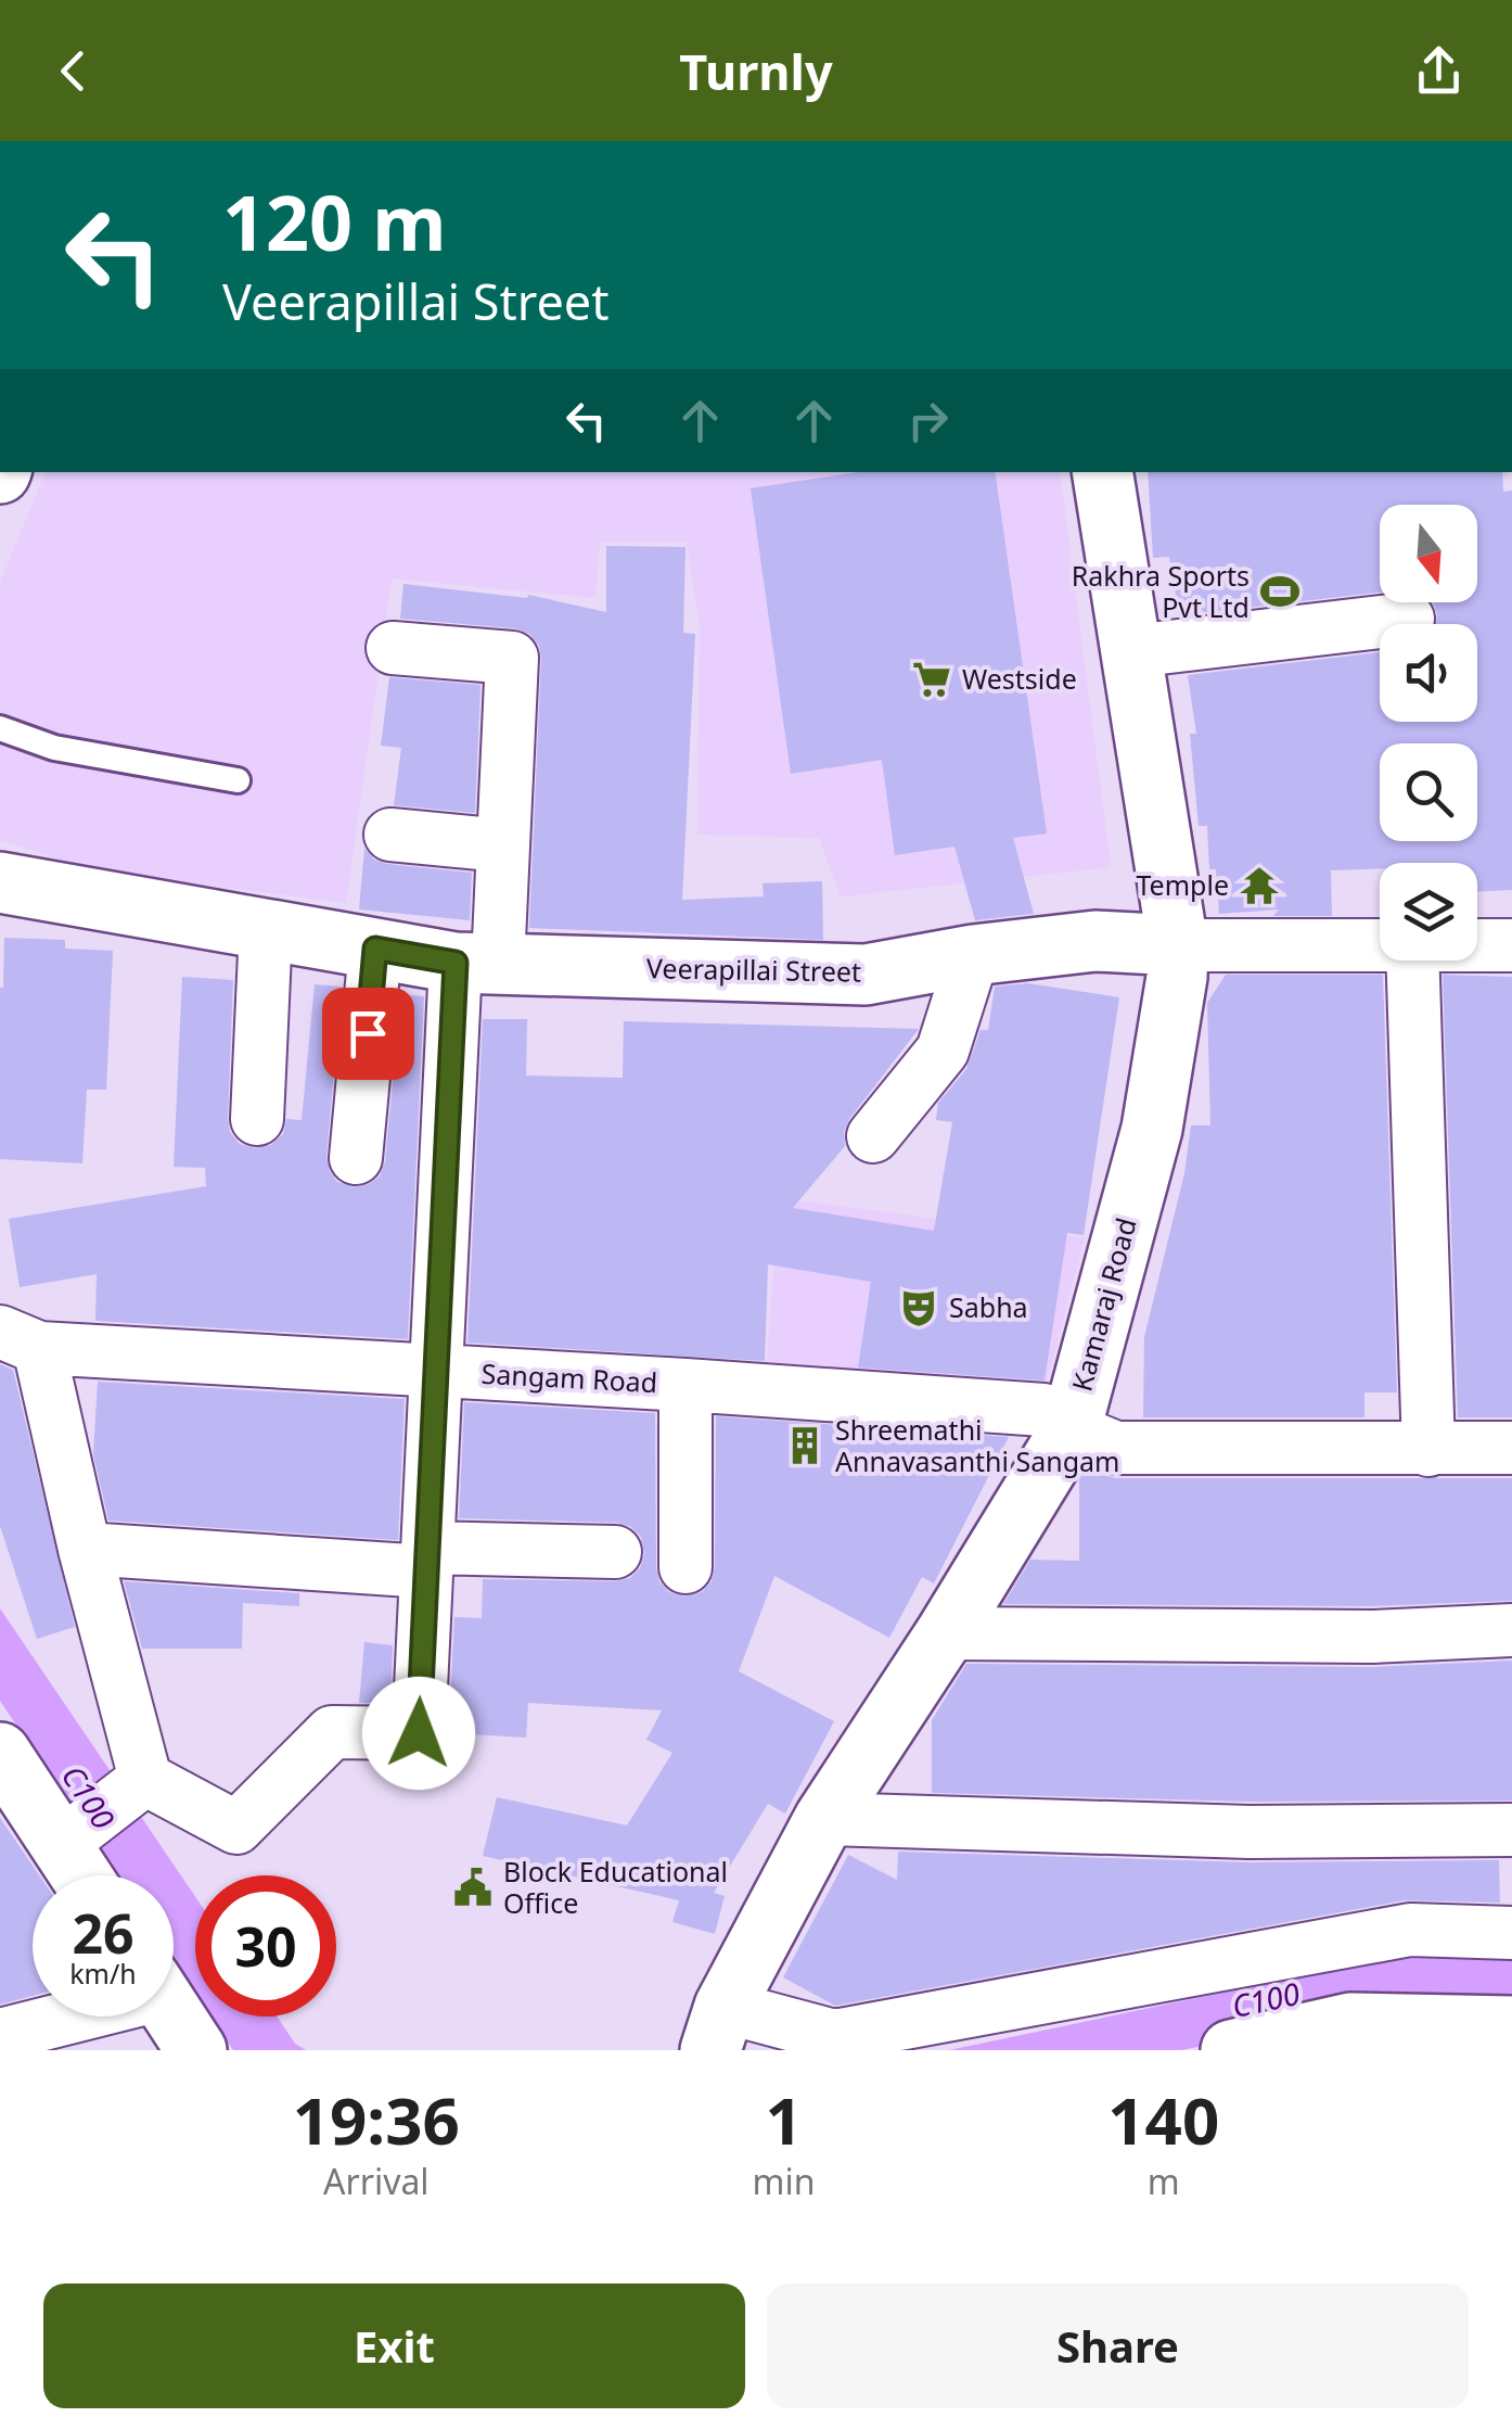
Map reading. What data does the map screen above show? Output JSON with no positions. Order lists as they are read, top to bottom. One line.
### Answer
{"streets":{"street":["Veerapillai Street","Kamaraj Road","Sangam Road"]},"crossings":[["Veerapillai Street","Kamaraj Road"],["Kamaraj Road","Sangam Road"]],"water":["C100"],"places":{"sports":["Rakhra Sports Pvt Ltd"],"supermarket":["Westside"],"temple":["Temple"],"theatre":["Sabha"],"building":["Shreemathi Annavasanthi Sangam"],"public building":["Block Educational Office"]},"north":"bottom","page":{"header":"Turnly","turn":["120 m","Veerapillai Street"],"speed":"26 km/h","limit":"30","eta":["19:36","Arrival","1","min","140","m"],"buttons":["Exit","Share"]}}
